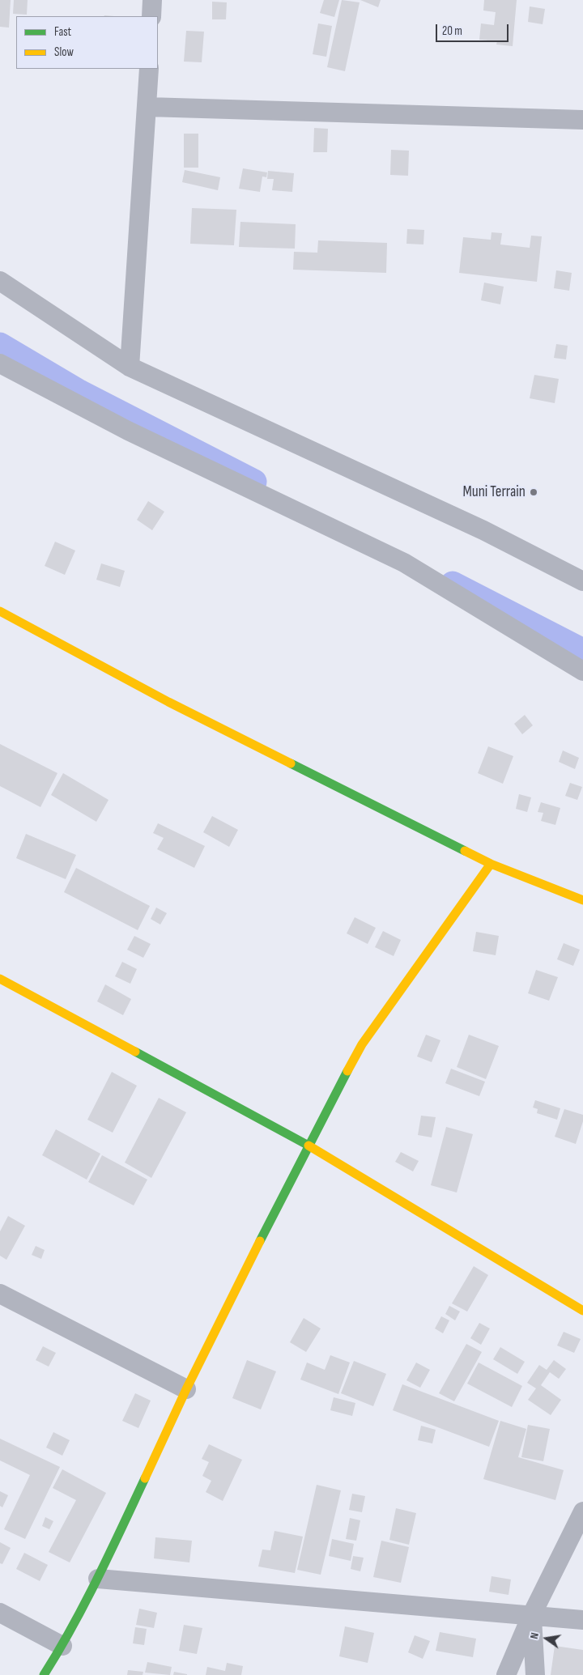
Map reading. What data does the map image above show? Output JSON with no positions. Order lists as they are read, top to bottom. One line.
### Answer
{"places":["Muni Terrain"],"legend":["Fast","Slow"],"scale_bar":"20 m","north":"left"}
